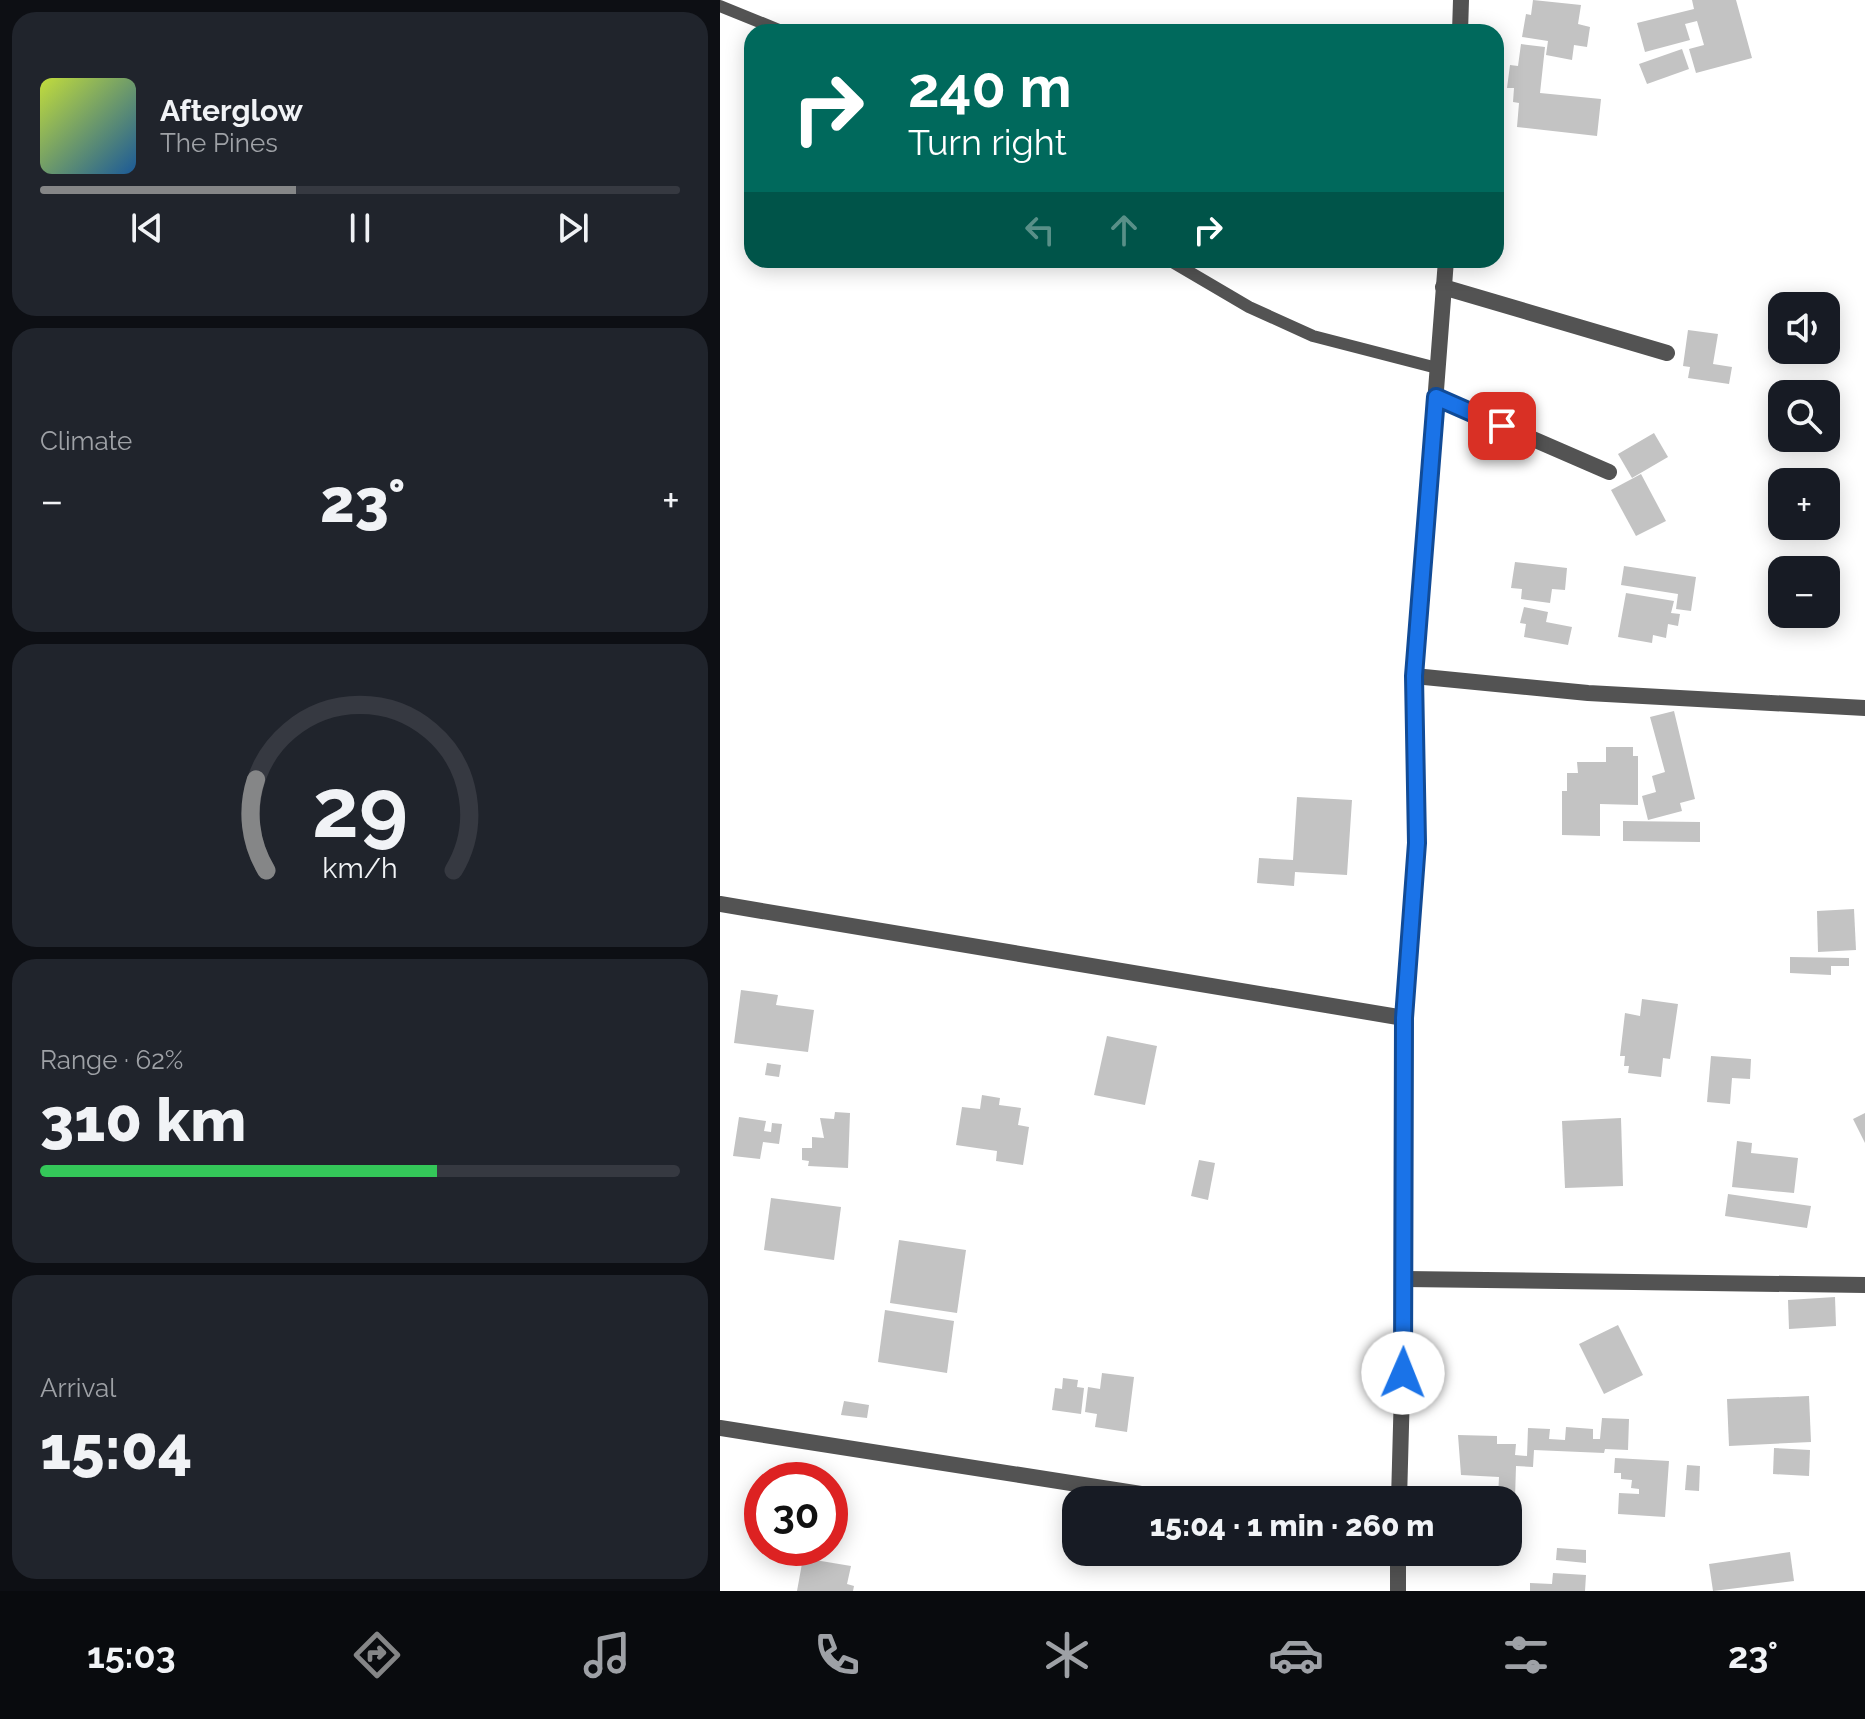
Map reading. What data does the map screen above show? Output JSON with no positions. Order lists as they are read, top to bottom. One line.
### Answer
{"page":{"turn":["240 m","Turn right"],"song":["Afterglow","The Pines"],"map_buttons":["+","−"],"tile":["Climate",["Range · 62%","310 km"],["Arrival","15:04"]],"heat":["−","23°","+"],"limit":"30","trip":"15:04 · 1 min · 260 m","tabs":["15:03","23°"],"gauge":["29","km/h"]}}
